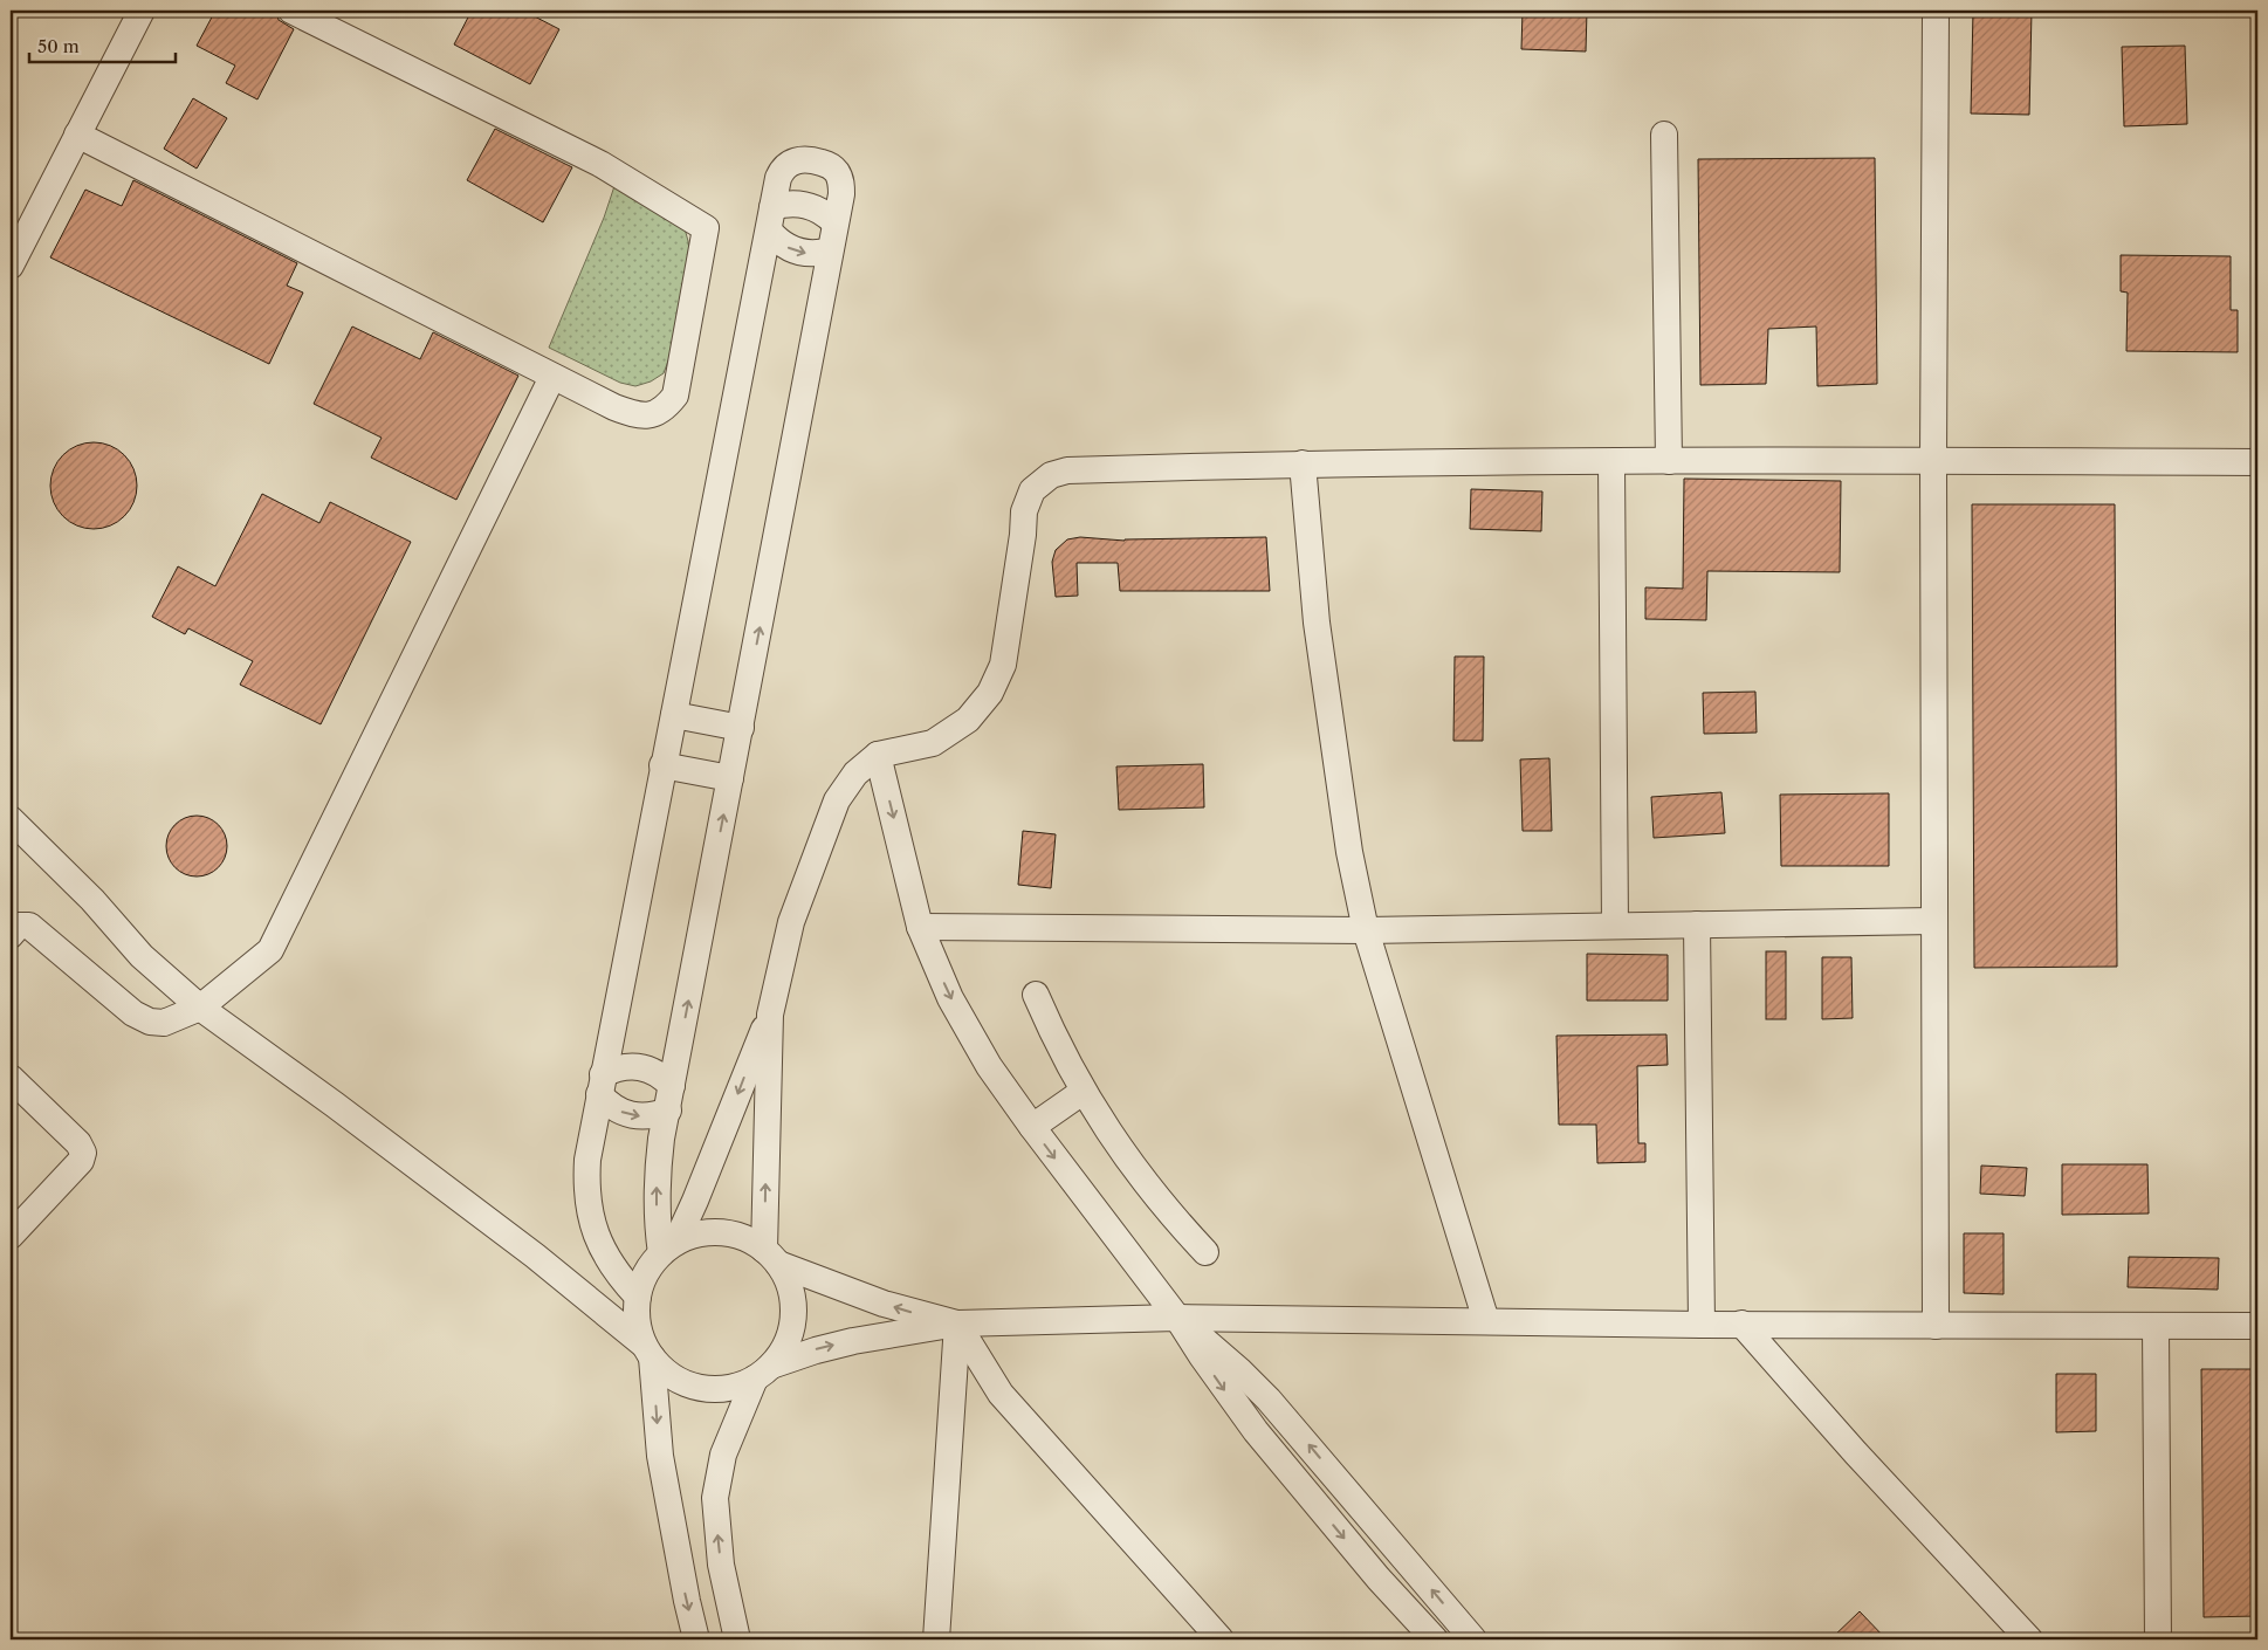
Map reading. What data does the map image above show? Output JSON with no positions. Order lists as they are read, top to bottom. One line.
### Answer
{"scale_bar":"50 m"}
